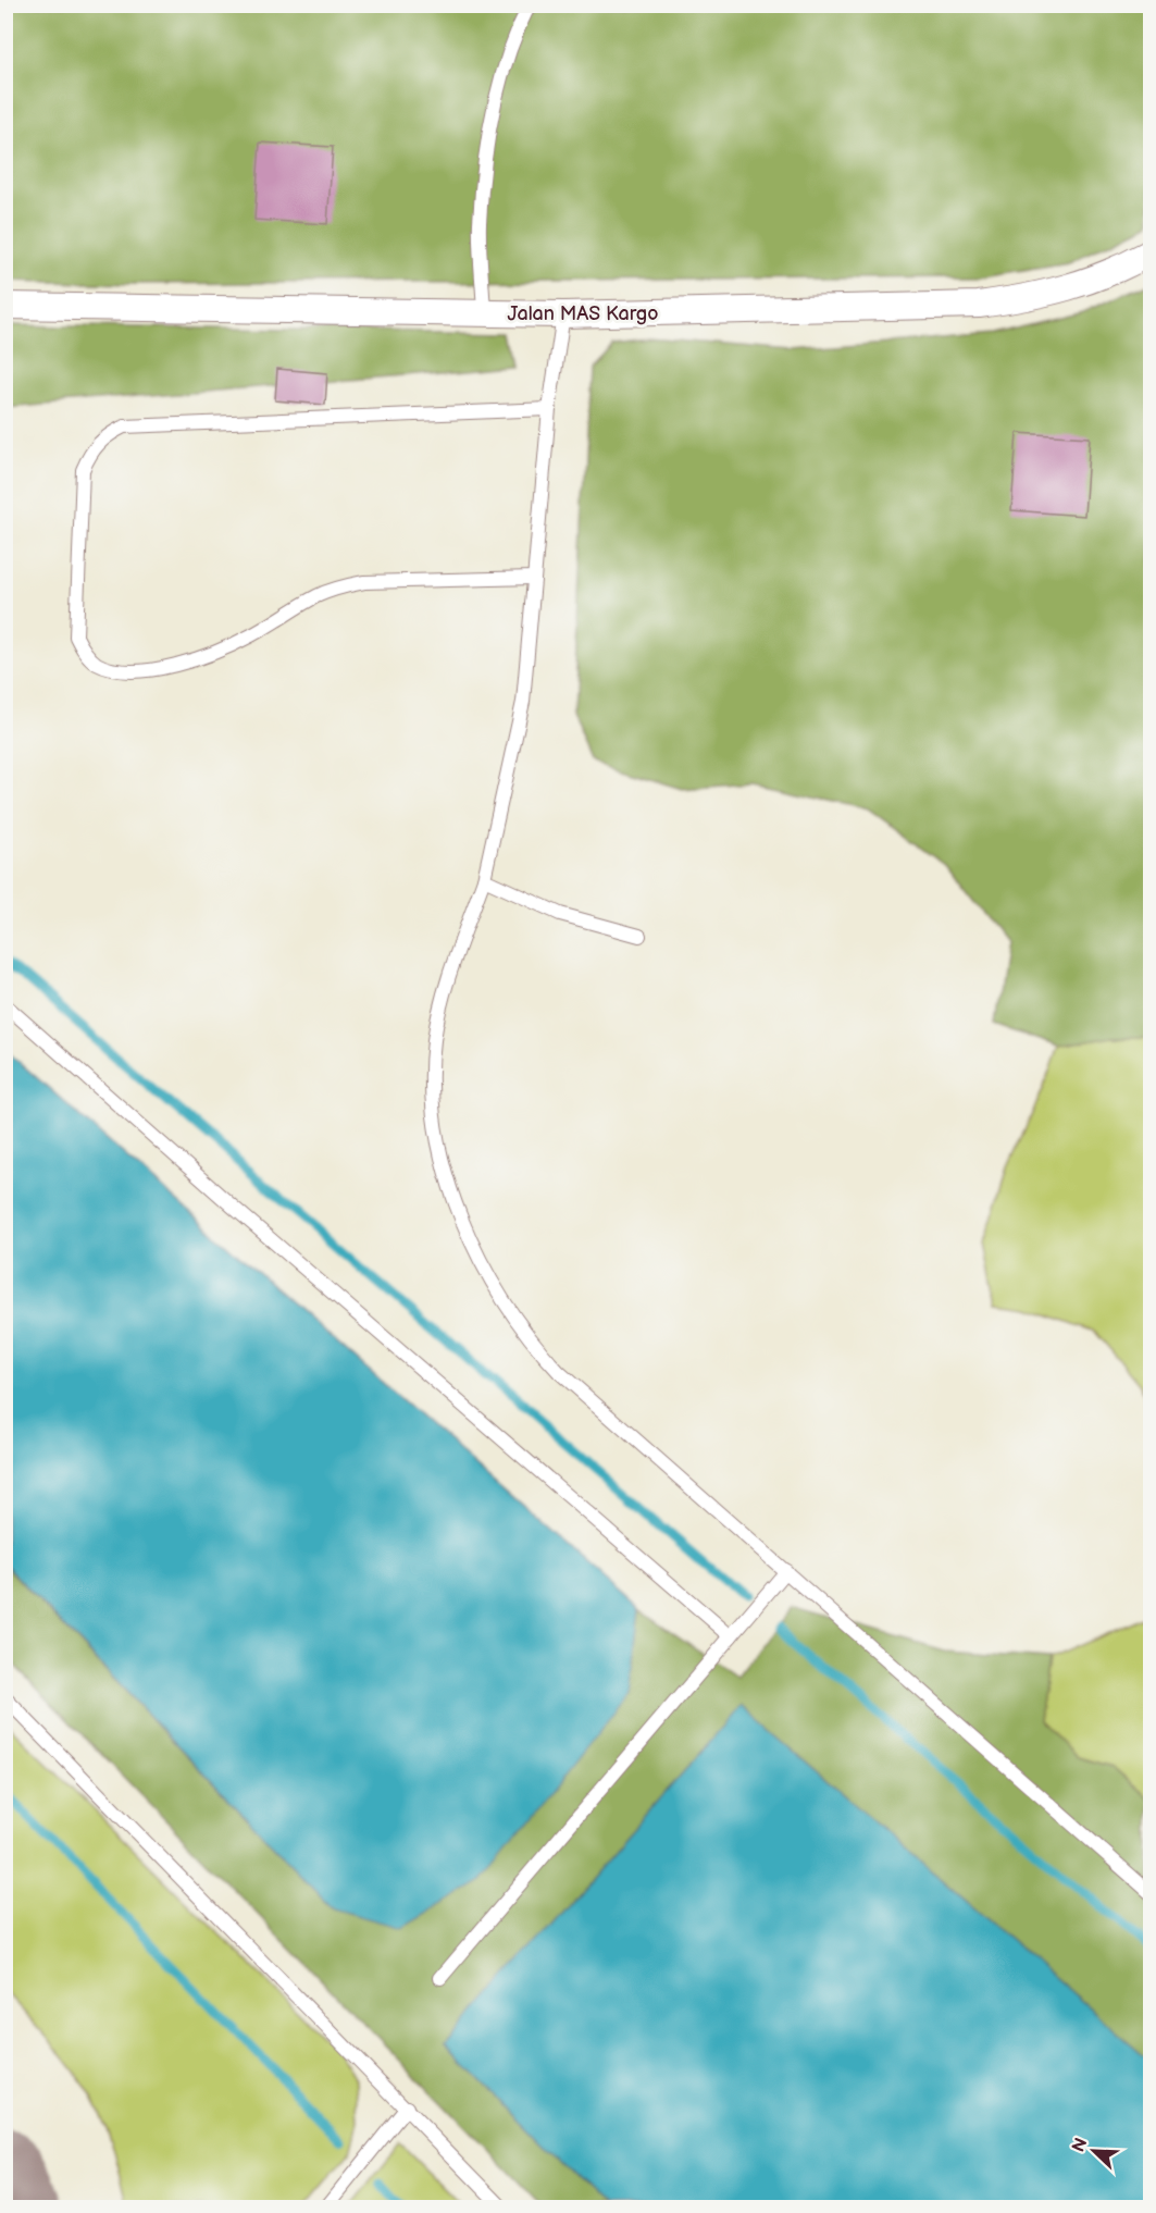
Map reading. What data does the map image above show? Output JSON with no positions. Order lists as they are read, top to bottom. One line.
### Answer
{"streets":{"street":["Jalan MAS Kargo"]},"north":"top left"}
